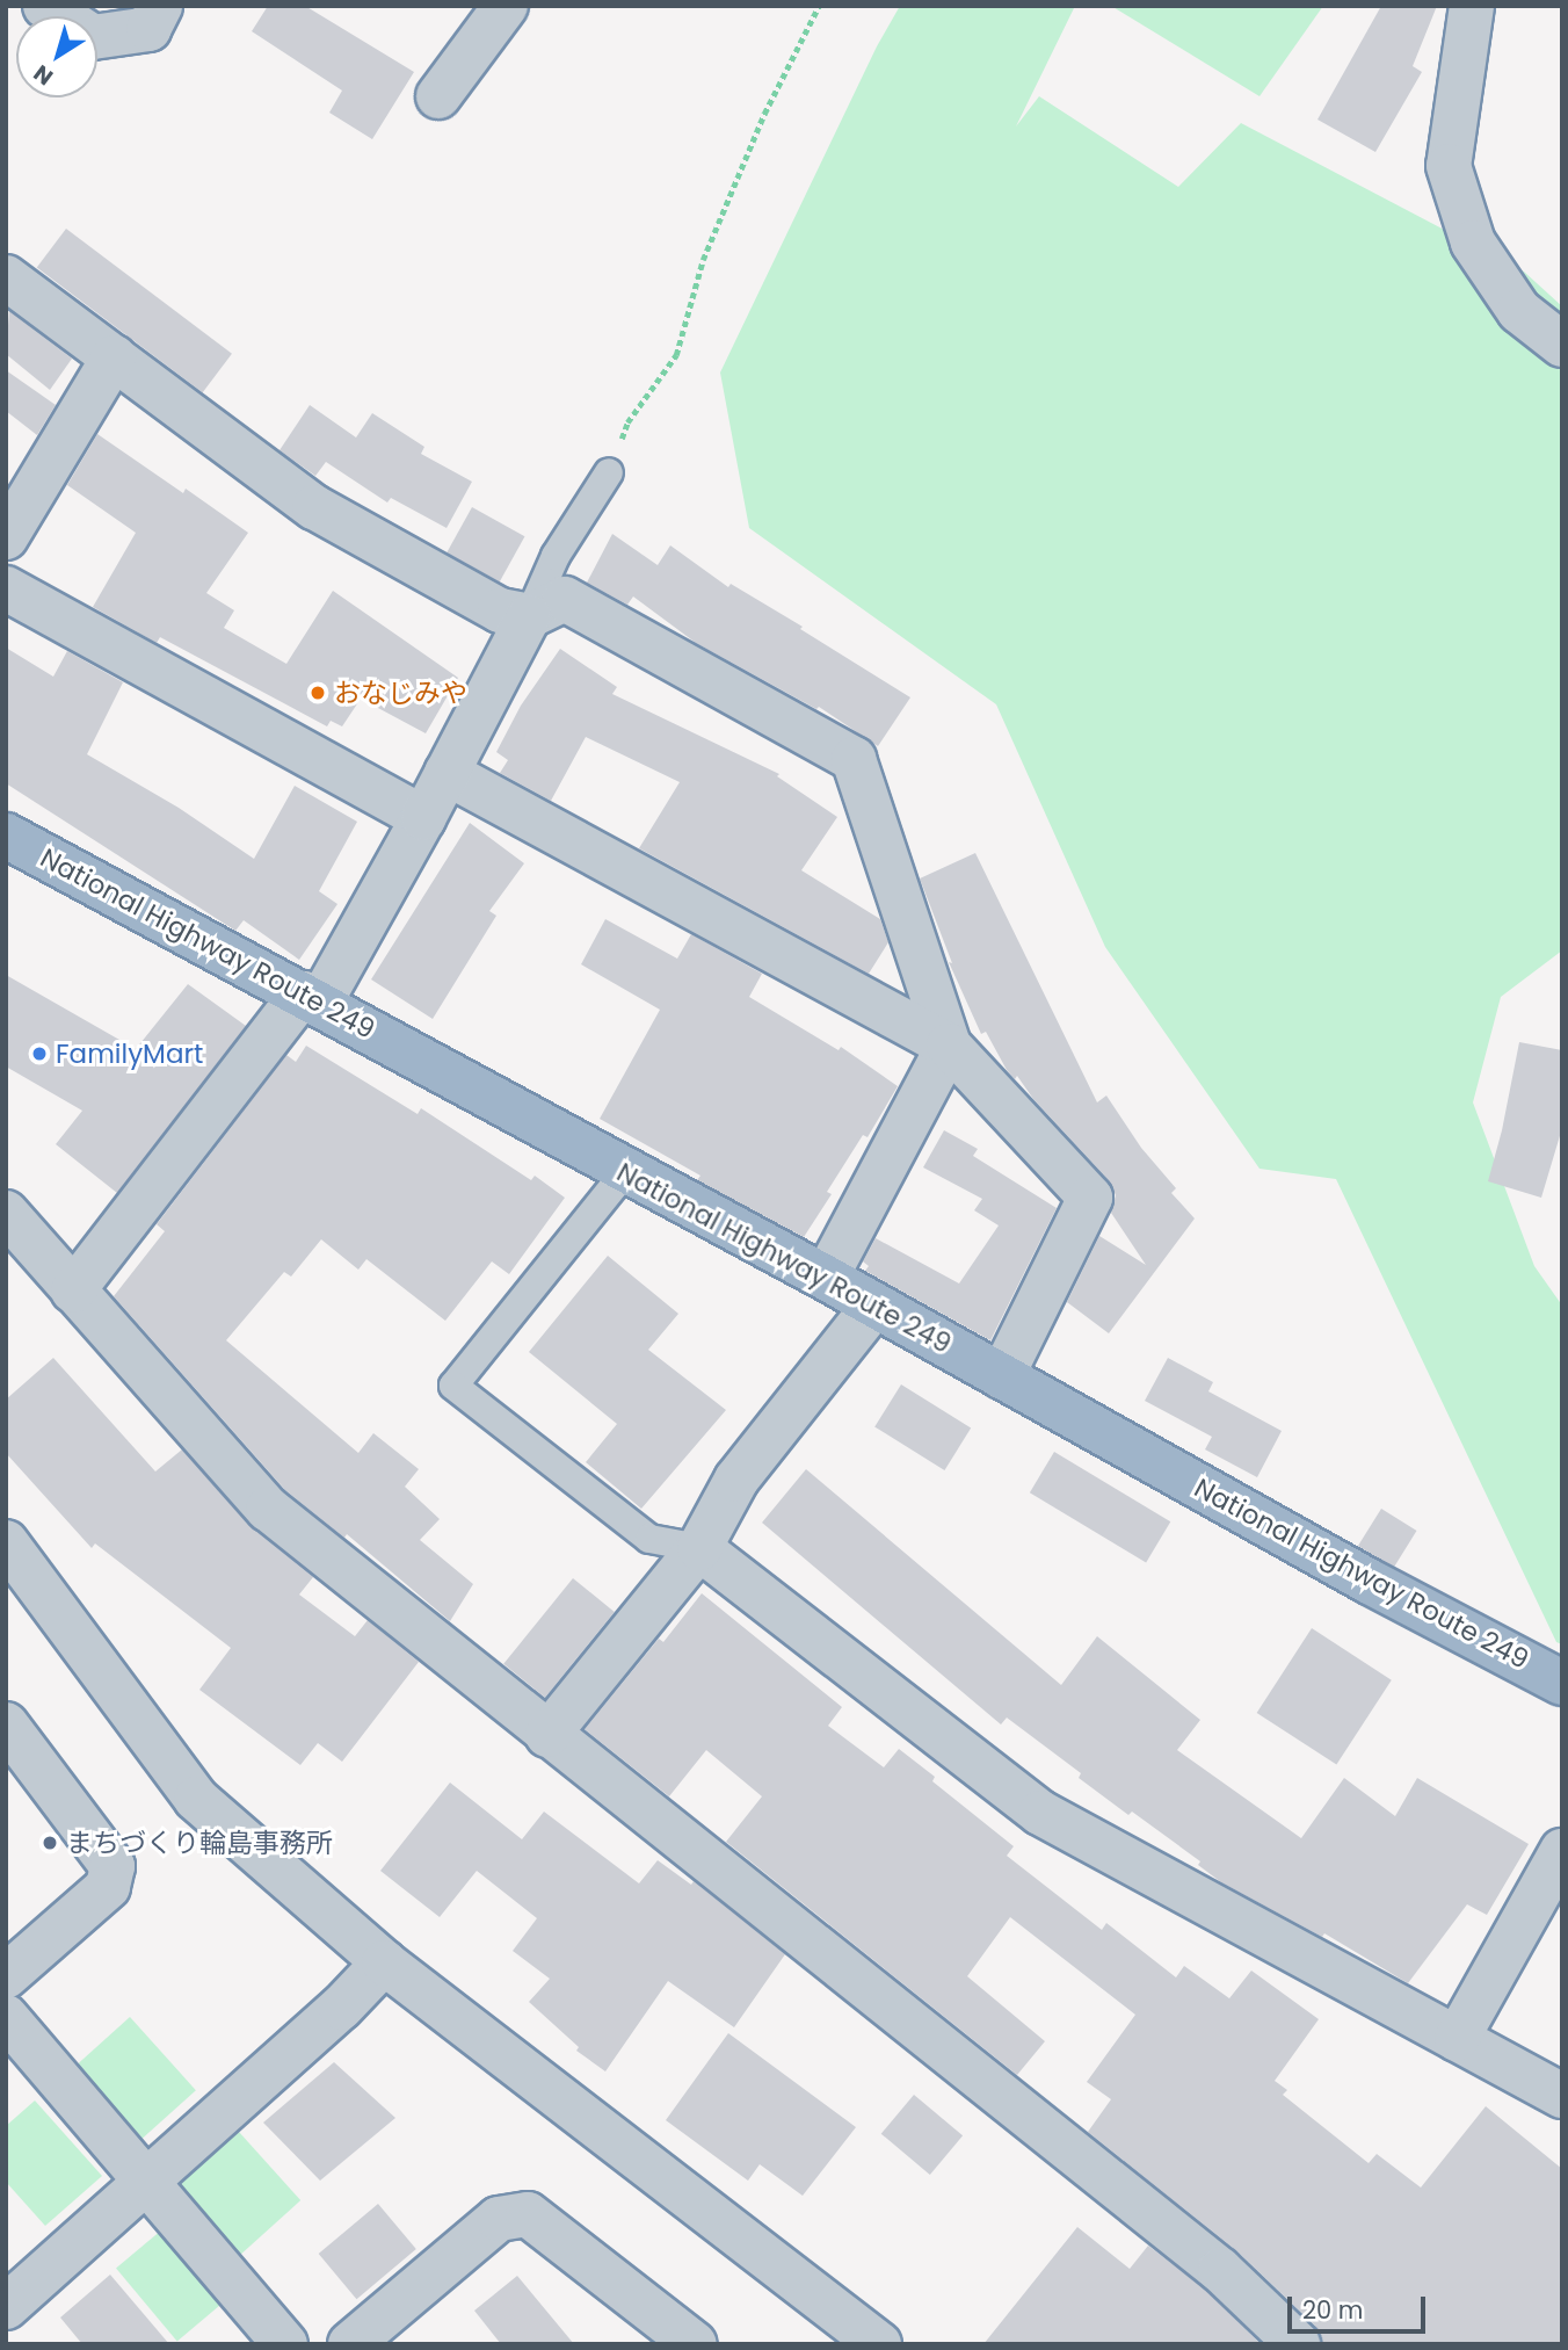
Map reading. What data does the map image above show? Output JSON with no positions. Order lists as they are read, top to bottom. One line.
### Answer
{"streets":{"highway":["National Highway Route 249"]},"places":["おなじみや","FamilyMart","まちづくり輪島事務所"],"scale_bar":"20 m","north":"bottom left"}
